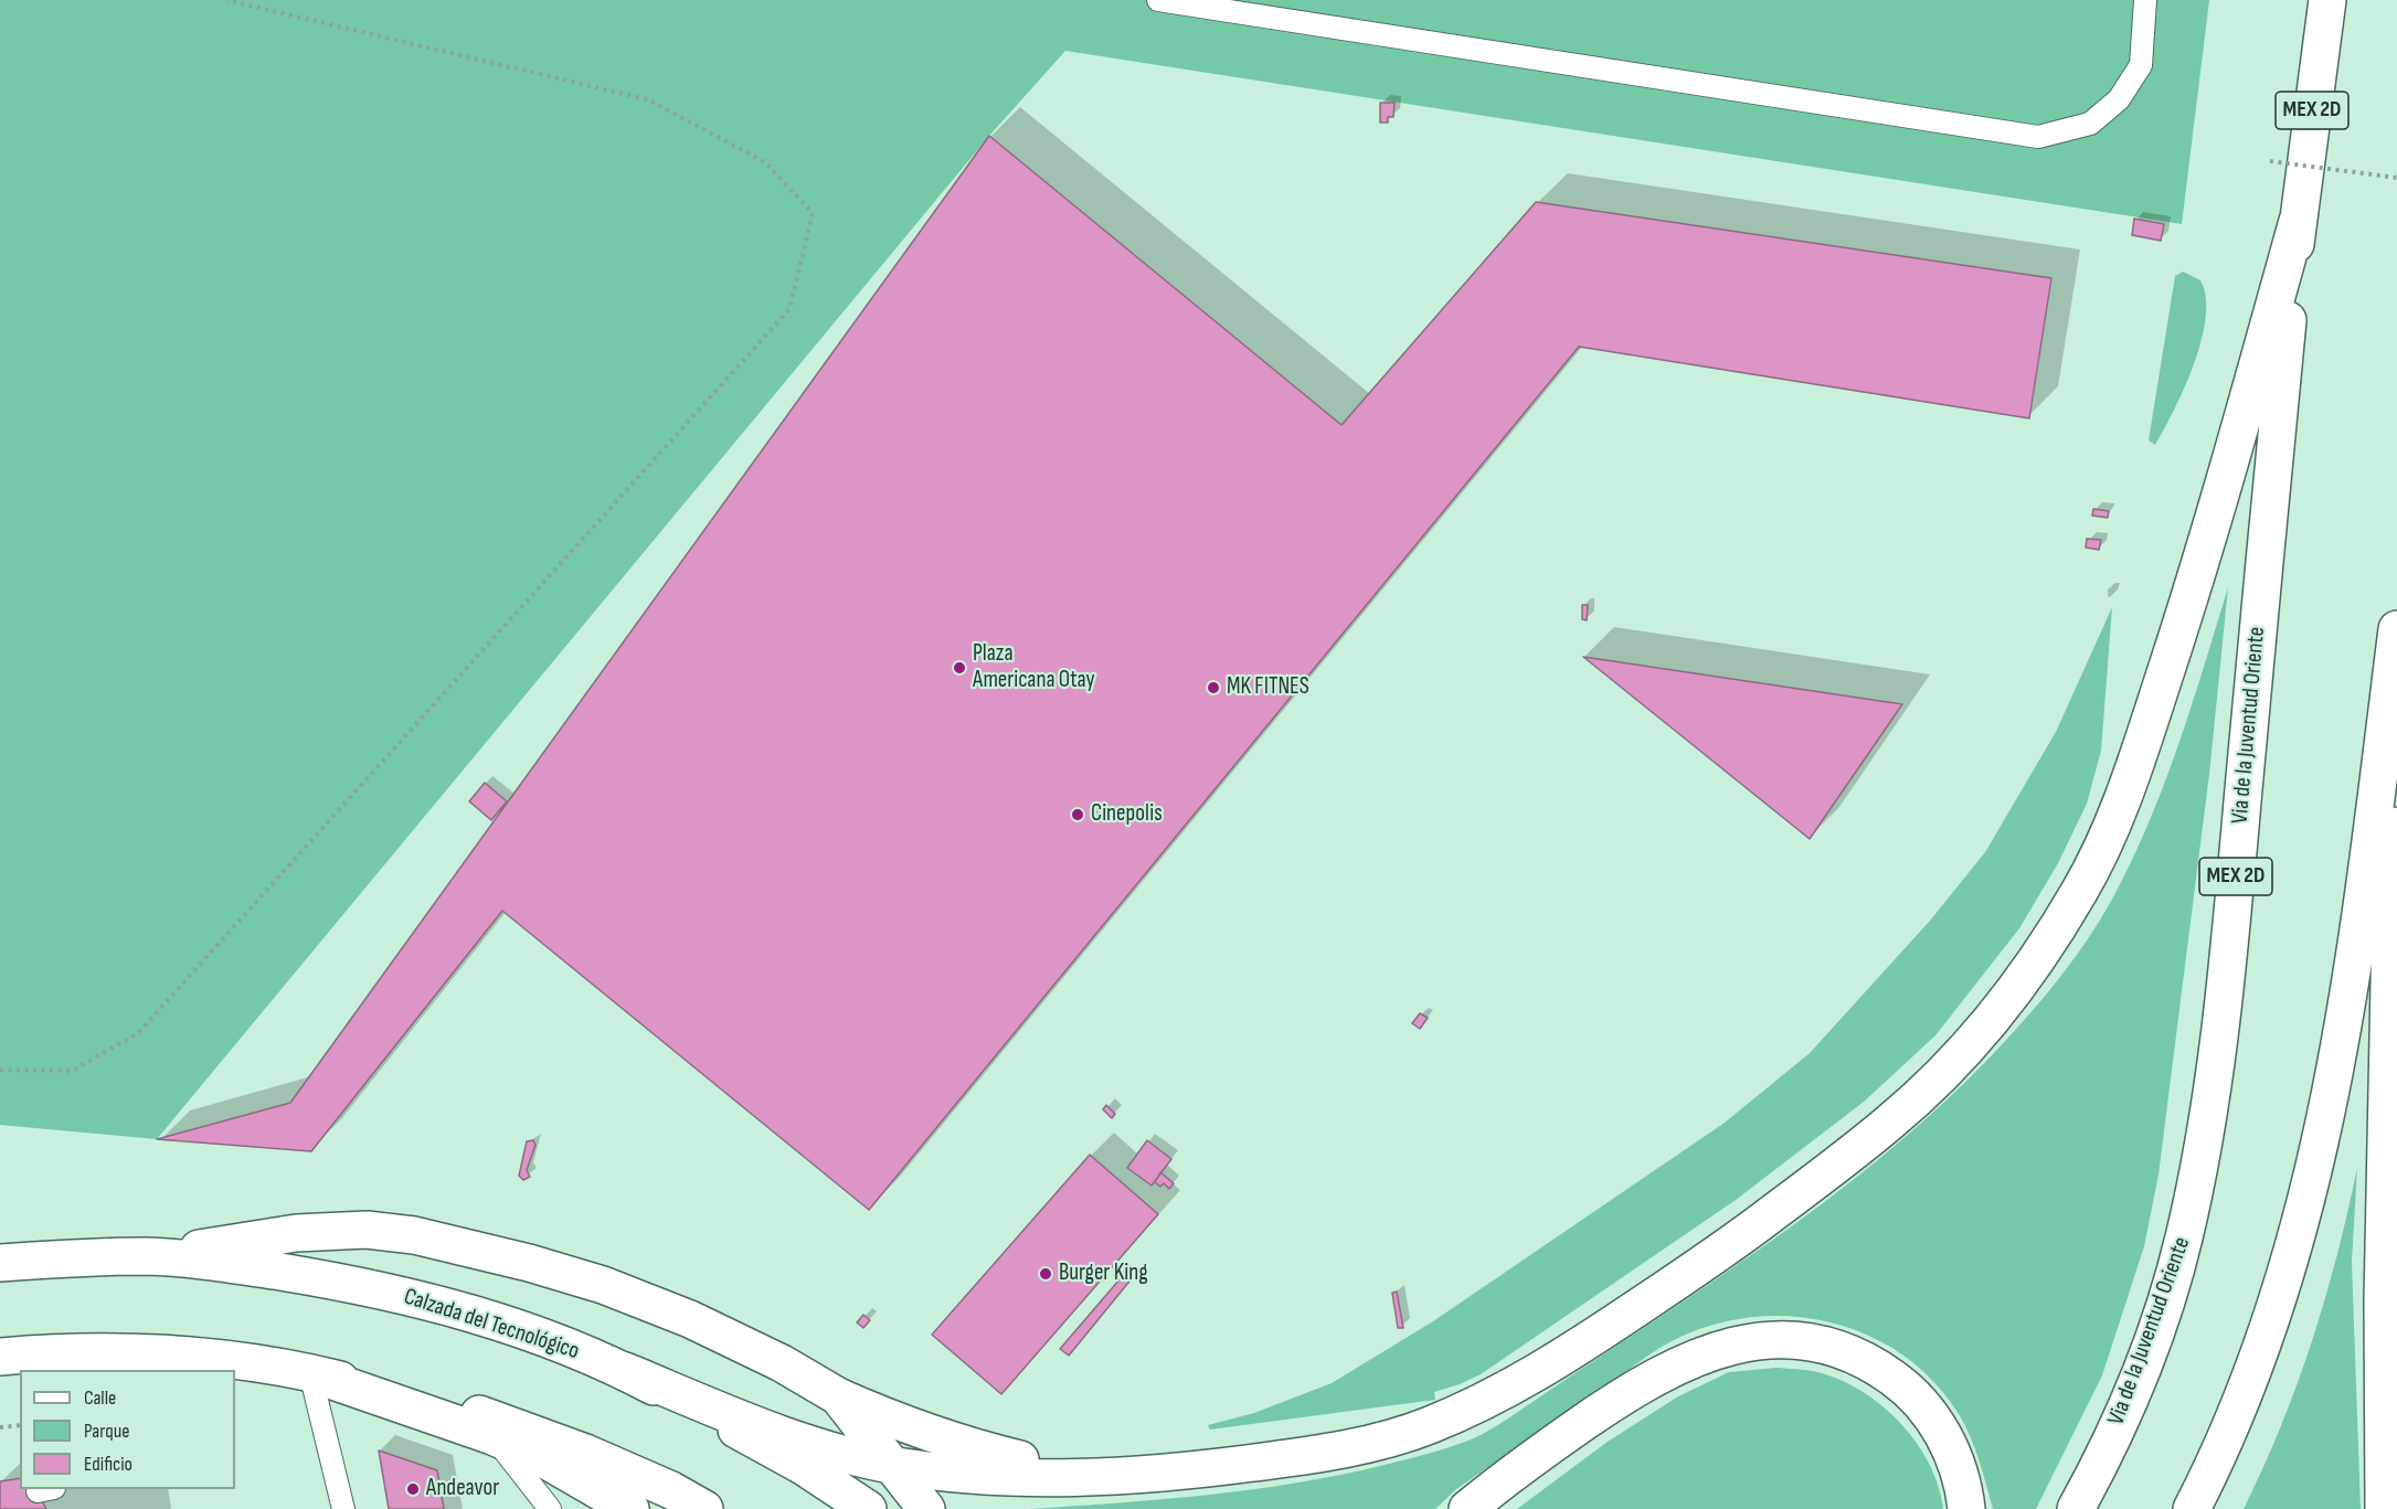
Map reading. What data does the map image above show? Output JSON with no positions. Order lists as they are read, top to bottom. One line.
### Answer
{"streets":{"main road":["MEX 2D","Via de la Juventud Oriente","Calzada del Tecnológico"]},"places":["Plaza Americana Otay","MK FITNES","Cinepolis","Burger King","Andeavor"],"legend":["Calle","Parque","Edificio"]}
